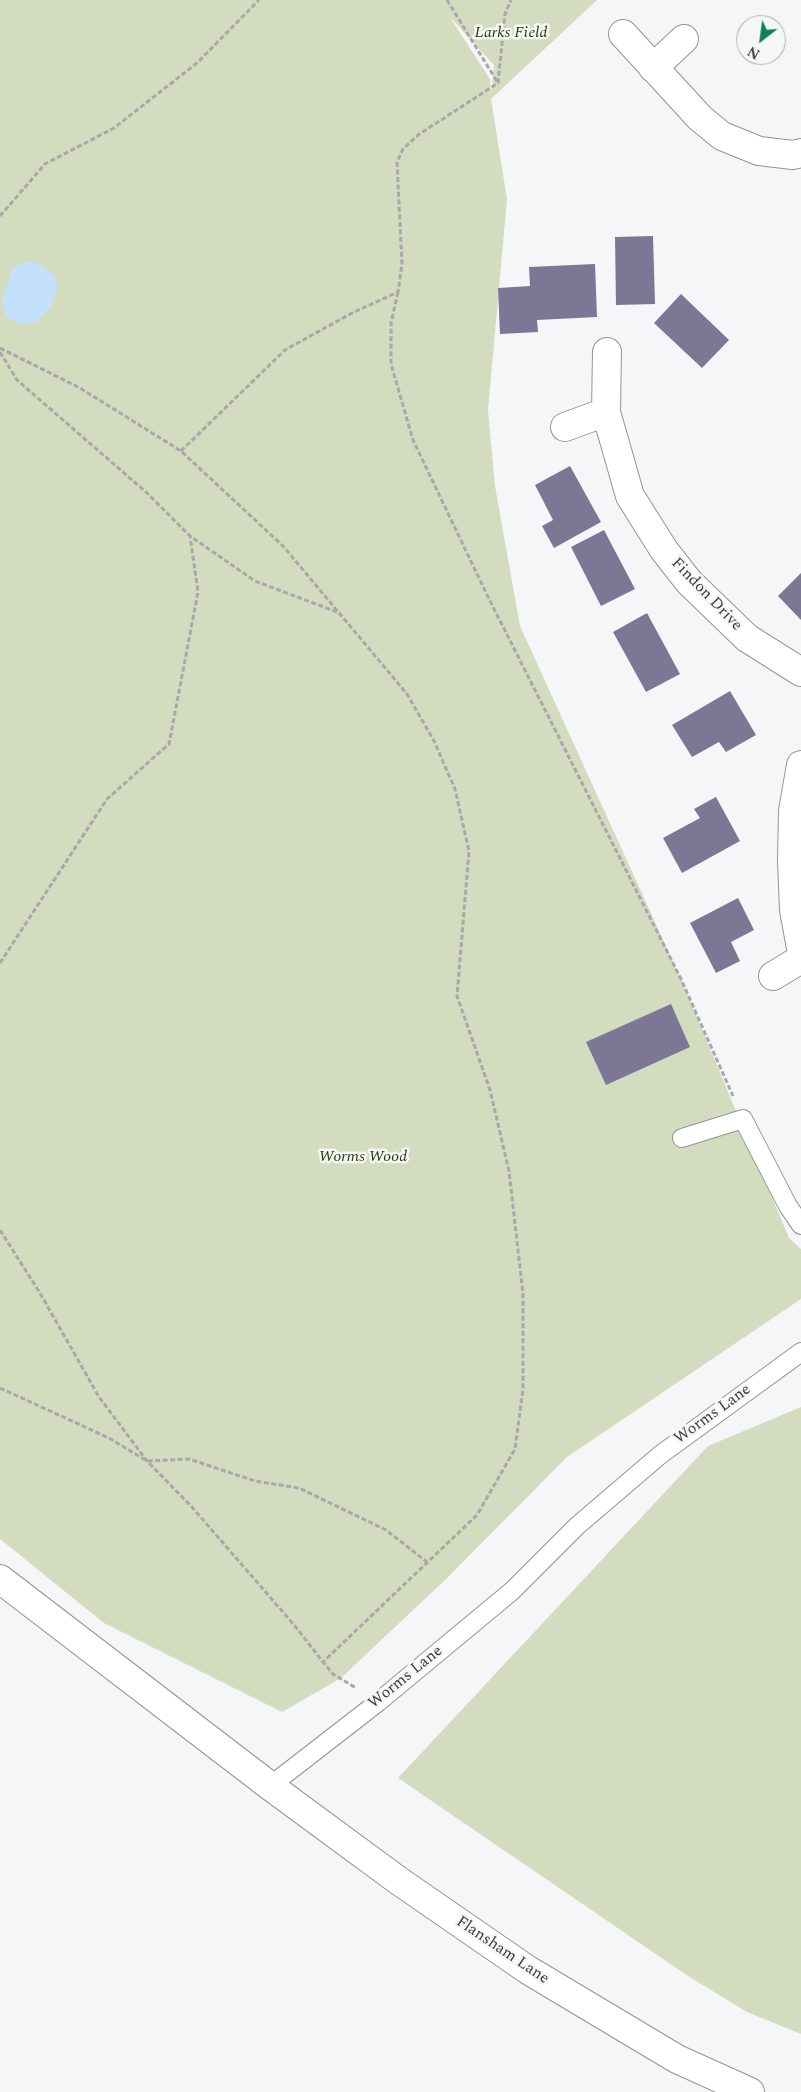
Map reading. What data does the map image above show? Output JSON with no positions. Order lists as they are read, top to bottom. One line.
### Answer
{"streets":{"street":["Findon Drive","Flansham Lane"],"lane":["Worms Lane"]},"crossings":[["Worms Lane","Flansham Lane"]],"parks":["Larks Field","Worms Wood"],"north":"bottom left"}
